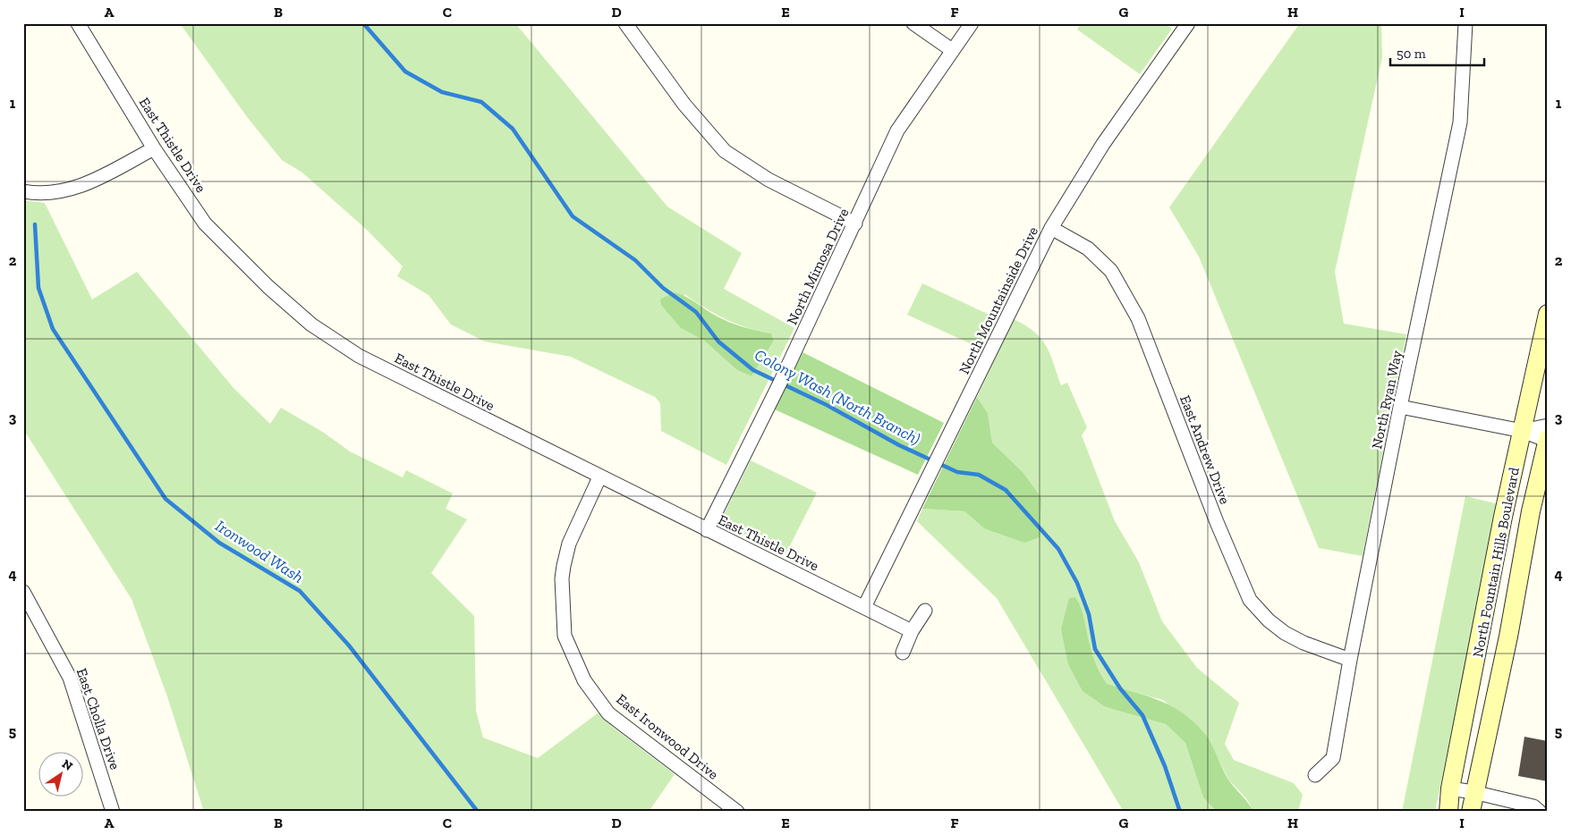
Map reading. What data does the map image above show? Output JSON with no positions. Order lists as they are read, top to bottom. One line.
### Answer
{"streets":{"main road":["North Fountain Hills Boulevard"],"street":["East Thistle Drive","North Mimosa Drive","North Mountainside Drive","North Ryan Way","East Andrew Drive","East Cholla Drive","East Ironwood Drive"]},"crossings":[["East Thistle Drive","North Mimosa Drive"],["East Thistle Drive","North Mountainside Drive"],["East Thistle Drive","East Ironwood Drive"],["North Mountainside Drive","East Andrew Drive"],["North Ryan Way","East Andrew Drive"]],"water":["Colony Wash (North Branch)","Ironwood Wash"],"scale_bar":"50 m","north":"top right","grid":{"columns":["A","B","C","D","E","F","G","H","I"],"rows":["1","2","3","4","5"]}}
